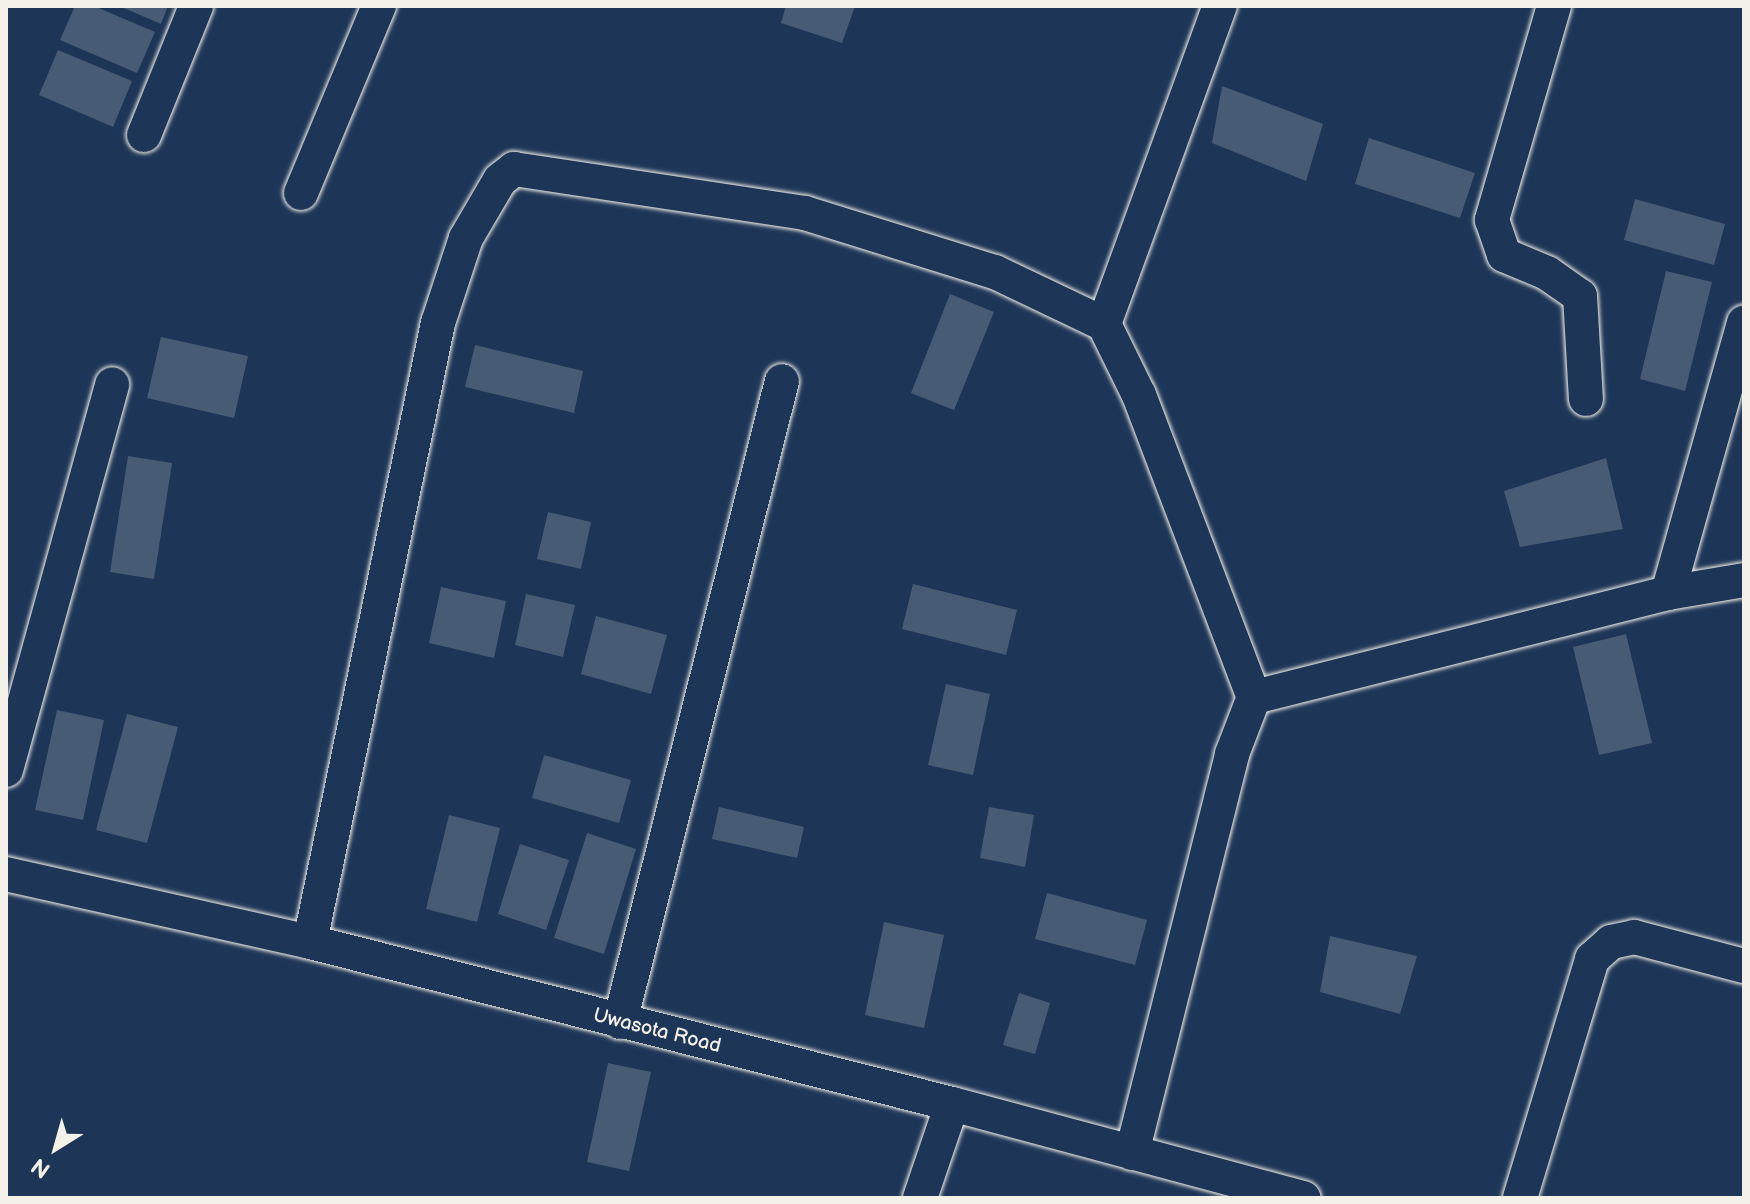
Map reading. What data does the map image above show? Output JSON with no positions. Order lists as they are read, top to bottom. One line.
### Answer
{"streets":{"street":["Uwasota Road"]},"north":"bottom left"}
